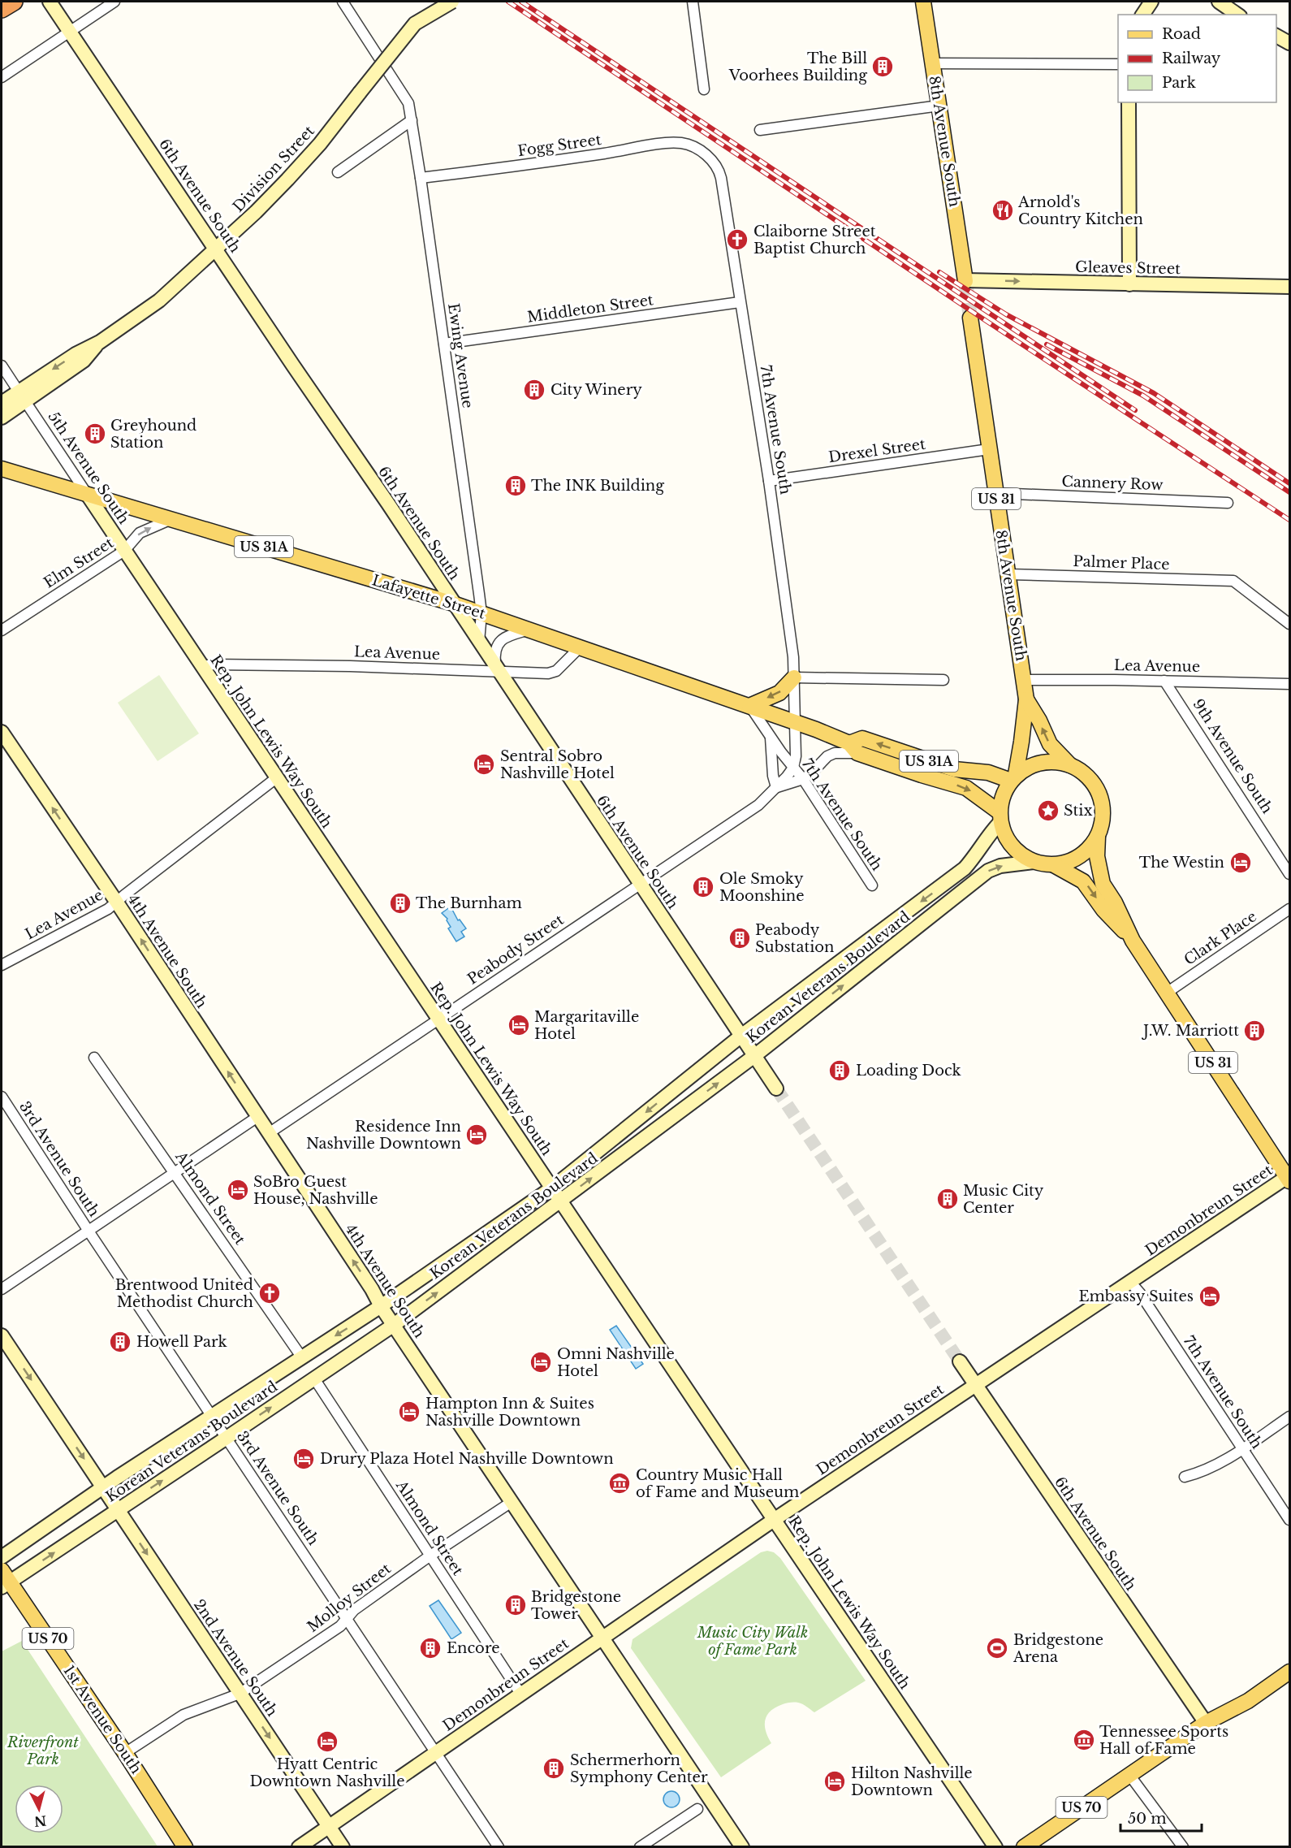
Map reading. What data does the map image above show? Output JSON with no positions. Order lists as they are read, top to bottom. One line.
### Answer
{"streets":{"main road":["8th Avenue South","US 31","US 31A","Lafayette Street","US 70","1st Avenue South"],"street":["Fogg Street","Division Street","6th Avenue South","Gleaves Street","Middleton Street","Ewing Avenue","7th Avenue South","Drexel Street","5th Avenue South","Cannery Row","Elm Street","Palmer Place","Lea Avenue","Rep. John Lewis Way South","9th Avenue South","Clark Place","Peabody Street","4th Avenue South","Korean Veterans Boulevard","3rd Avenue South","Almond Street","Demonbreun Street","Molloy Street","2nd Avenue South"]},"crossings":[["8th Avenue South","Gleaves Street"],["8th Avenue South","Drexel Street"],["8th Avenue South","Cannery Row"],["8th Avenue South","US 31"],["8th Avenue South","Palmer Place"],["8th Avenue South","Lafayette Street"],["8th Avenue South","Lea Avenue"],["8th Avenue South","Korean Veterans Boulevard"],["Fogg Street","Ewing Avenue"],["Fogg Street","7th Avenue South"],["Division Street","6th Avenue South"],["Division Street","5th Avenue South"],["6th Avenue South","Ewing Avenue"],["6th Avenue South","Lafayette Street"],["6th Avenue South","Lea Avenue"],["6th Avenue South","Peabody Street"],["6th Avenue South","Korean Veterans Boulevard"],["6th Avenue South","Demonbreun Street"],["6th Avenue South","US 70"],["Middleton Street","Ewing Avenue"],["Middleton Street","7th Avenue South"],["Ewing Avenue","Lafayette Street"],["7th Avenue South","Drexel Street"],["7th Avenue South","Lafayette Street"],["7th Avenue South","Peabody Street"],["7th Avenue South","Demonbreun Street"],["5th Avenue South","Elm Street"],["5th Avenue South","Lafayette Street"],["5th Avenue South","Rep. John Lewis Way South"],["US 31","Lafayette Street"],["US 31","Clark Place"],["US 31","Korean Veterans Boulevard"],["US 31","Demonbreun Street"],["Elm Street","Lafayette Street"],["Elm Street","Rep. John Lewis Way South"],["Lafayette Street","Lea Avenue"],["Lafayette Street","Peabody Street"],["Lafayette Street","Korean Veterans Boulevard"],["Lea Avenue","Rep. John Lewis Way South"],["Lea Avenue","9th Avenue South"],["Lea Avenue","4th Avenue South"],["Rep. John Lewis Way South","Peabody Street"],["Rep. John Lewis Way South","Korean Veterans Boulevard"],["Rep. John Lewis Way South","Demonbreun Street"],["Peabody Street","4th Avenue South"],["4th Avenue South","Korean Veterans Boulevard"],["4th Avenue South","Demonbreun Street"],["4th Avenue South","Molloy Street"],["Korean Veterans Boulevard","3rd Avenue South"],["Korean Veterans Boulevard","Almond Street"],["Korean Veterans Boulevard","2nd Avenue South"],["Korean Veterans Boulevard","1st Avenue South"],["3rd Avenue South","Demonbreun Street"],["3rd Avenue South","Molloy Street"],["Almond Street","Demonbreun Street"],["Almond Street","Molloy Street"],["Demonbreun Street","2nd Avenue South"],["Molloy Street","2nd Avenue South"],["Molloy Street","1st Avenue South"]],"one_way":["Gleaves Street","4th Avenue South","2nd Avenue South"],"parks":["Music City Walk of Fame Park","Riverfront Park"],"places":{"building":["The Bill Voorhees Building","City Winery","Greyhound Station","The INK Building","Ole Smoky Moonshine","The Burnham","Peabody Substation","J.W. Marriott","Loading Dock","Music City Center","Howell Park","Bridgestone Tower","Encore","Schermerhorn Symphony Center"],"restaurant":["Arnold's Country Kitchen"],"church":["Claiborne Street Baptist Church","Brentwood United Methodist Church"],"hotel":["Sentral Sobro Nashville Hotel","The Westin","Margaritaville Hotel","Residence Inn Nashville Downtown","SoBro Guest House, Nashville","Embassy Suites","Omni Nashville Hotel","Hampton Inn & Suites Nashville Downtown","Drury Plaza Hotel Nashville Downtown","Hyatt Centric Downtown Nashville","Hilton Nashville Downtown"],"place":["Stix"],"museum":["Country Music Hall of Fame and Museum","Tennessee Sports Hall of Fame"],"sports":["Bridgestone Arena"]},"legend":["Road","Railway","Park"],"scale_bar":"50 m","north":"bottom"}
